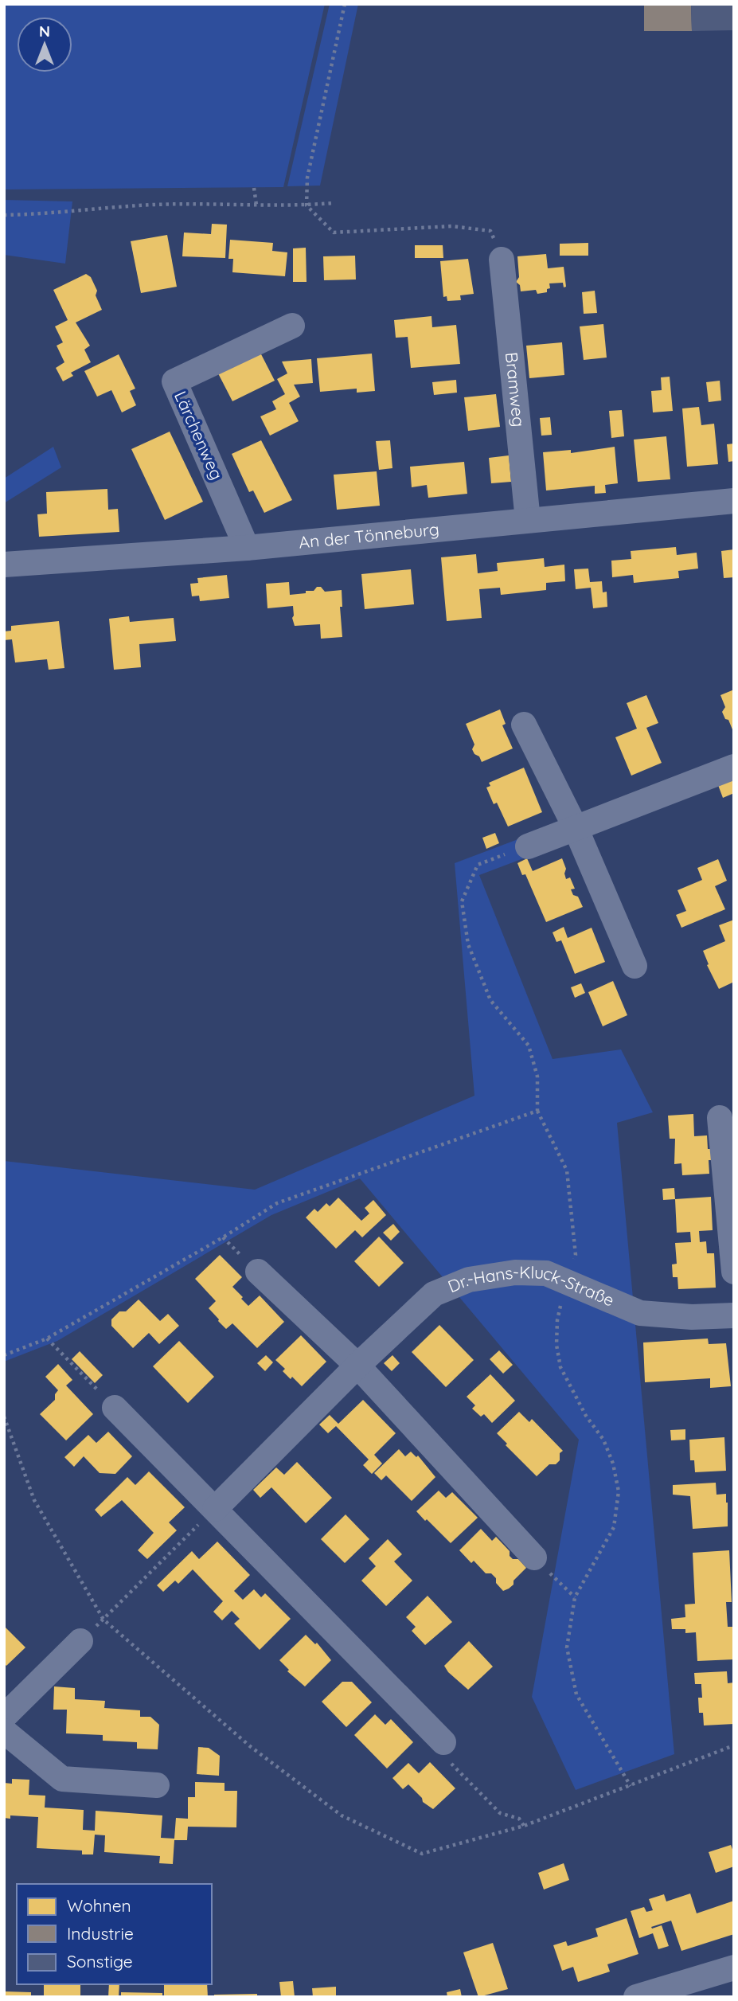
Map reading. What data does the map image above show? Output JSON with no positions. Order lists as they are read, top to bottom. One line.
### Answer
{"streets":{"street":["Bramweg","Lärchenweg","An der Tönneburg","Dr.-Hans-Kluck-Straße"]},"crossings":[["Bramweg","An der Tönneburg"],["Lärchenweg","An der Tönneburg"]],"legend":["Wohnen","Industrie","Sonstige"],"north":"top"}
